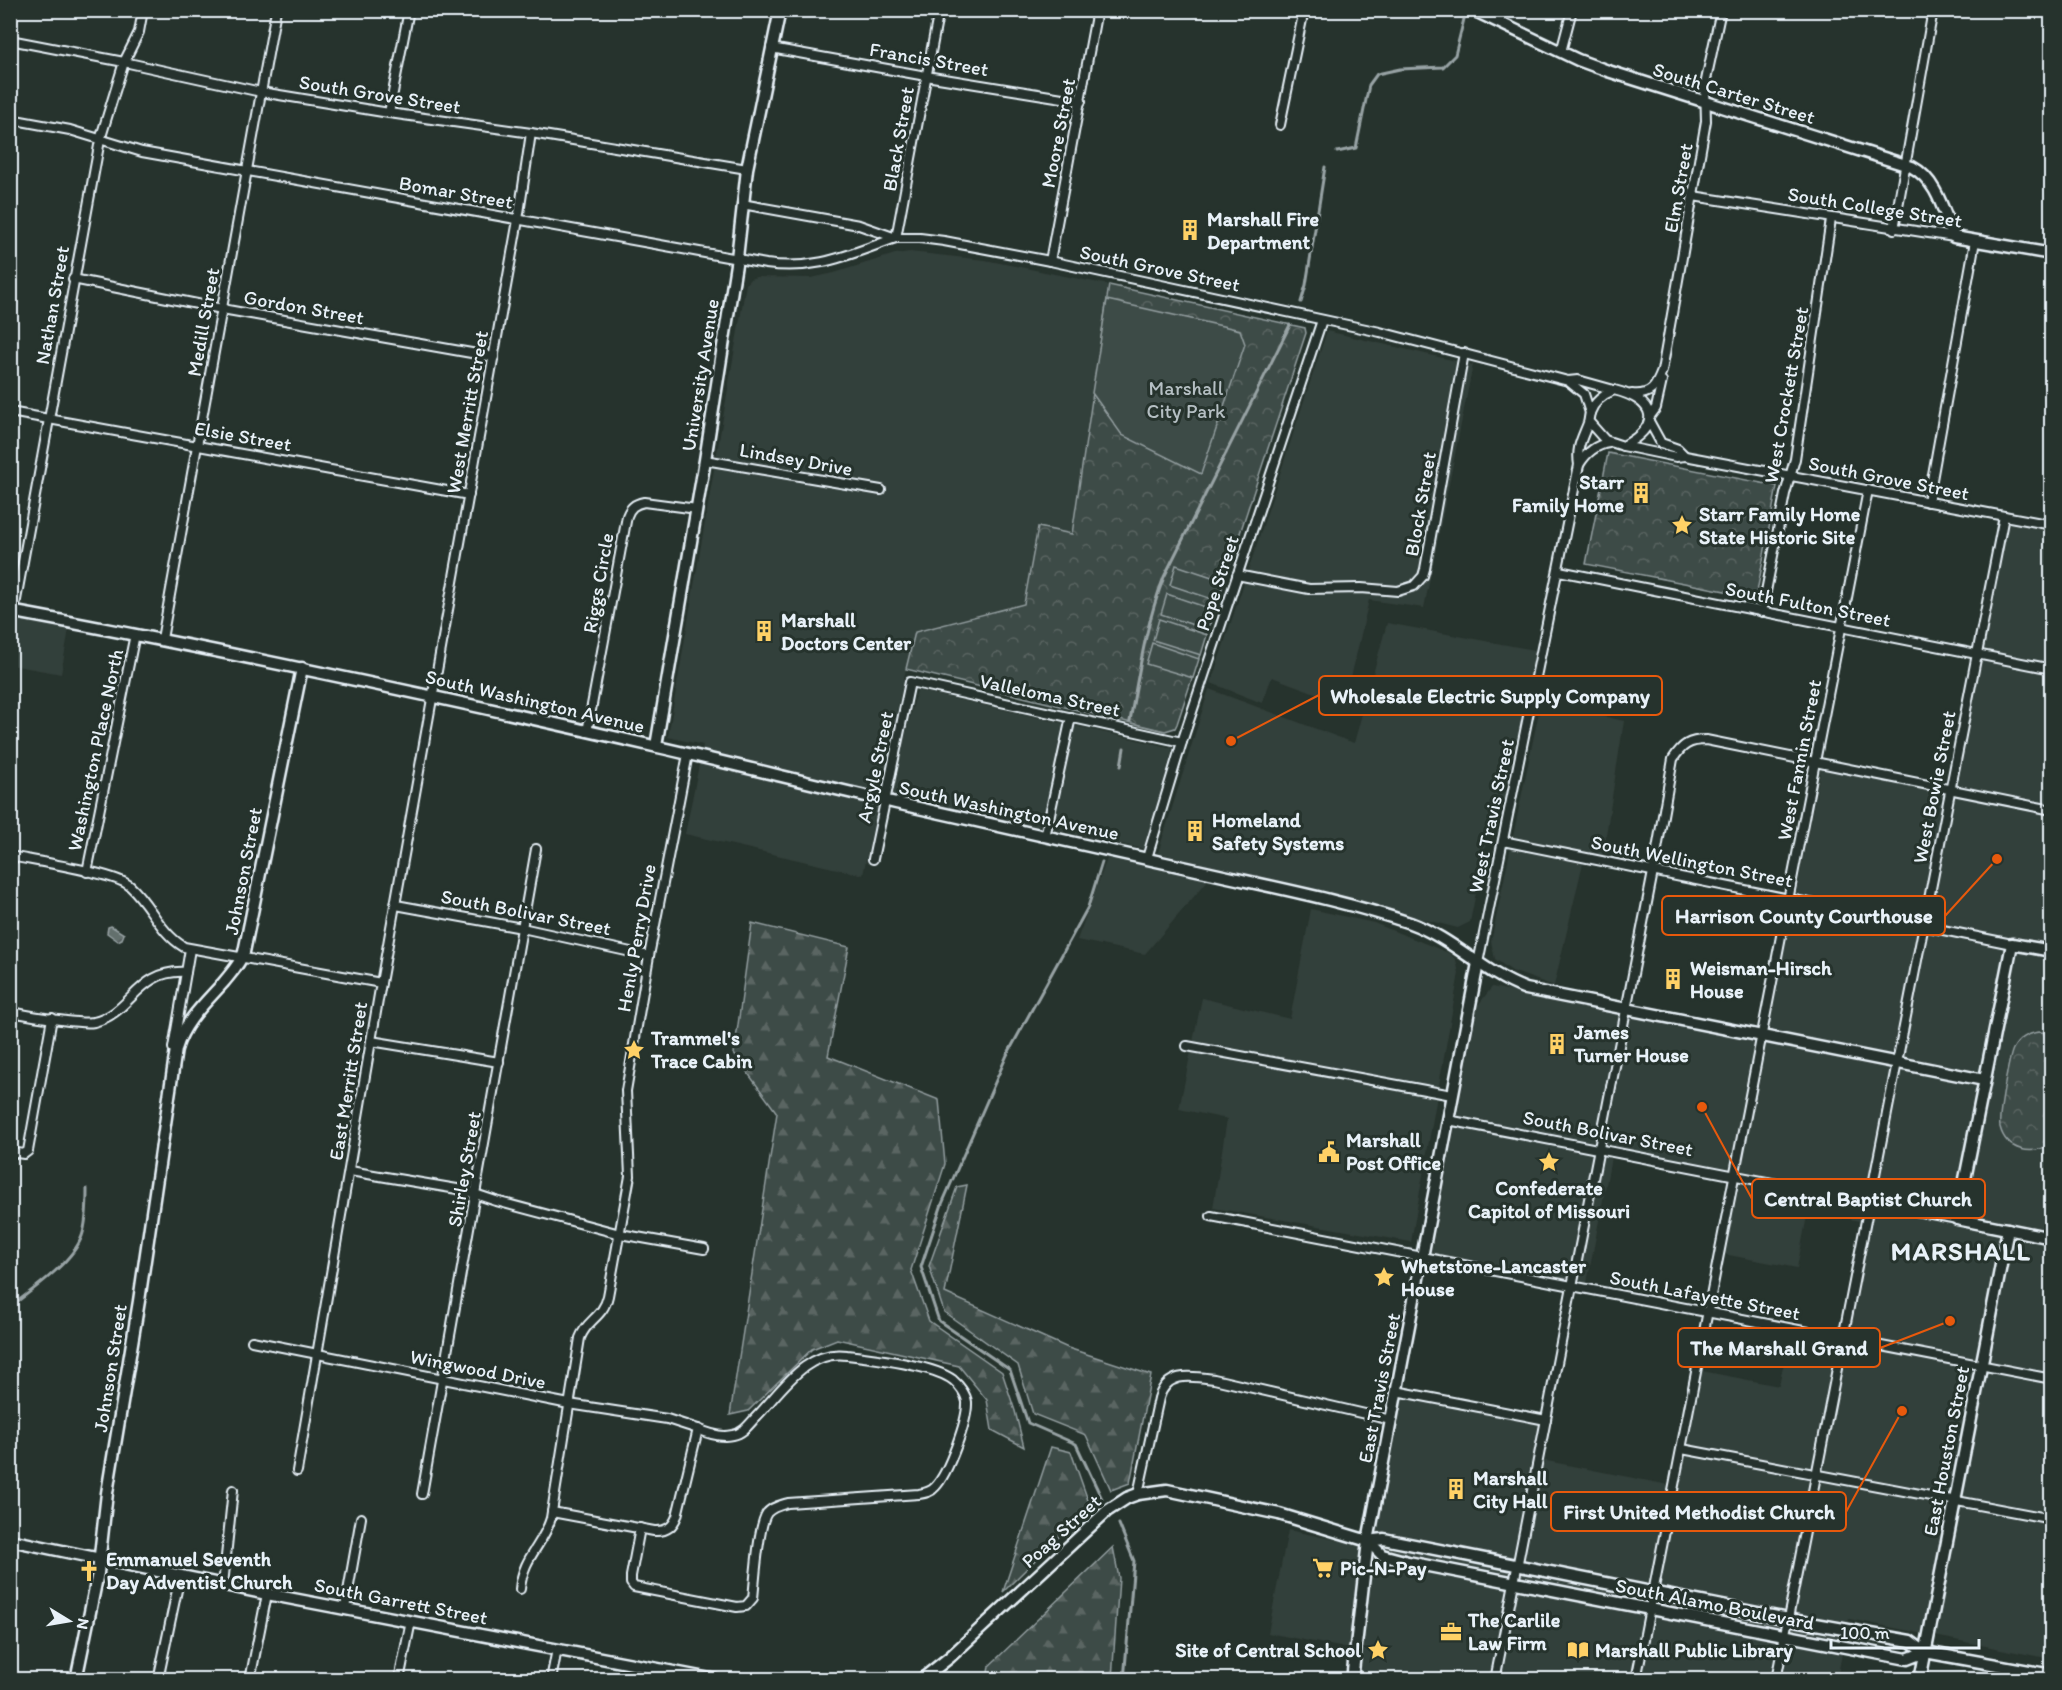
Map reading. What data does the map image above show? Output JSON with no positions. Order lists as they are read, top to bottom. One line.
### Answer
{"streets":{"street":["Francis Street","South Carter Street","South Grove Street","Moore Street","Black Street","Elm Street","Bomar Street","South College Street","Nathan Street","Gordon Street","Medill Street","University Avenue","West Crockett Street","West Merritt Street","Elsie Street","Lindsey Drive","Block Street","Riggs Circle","Pope Street","South Fulton Street","Valleloma Street","South Washington Avenue","Washington Place North","West Fannin Street","Argyle Street","West Bowie Street","West Travis Street","South Wellington Street","Johnson Street","South Bolivar Street","Henly Perry Drive","East Merritt Street","Shirley Street","South Lafayette Street","Wingwood Drive","East Travis Street","East Houston Street","Poag Street","South Garrett Street","South Alamo Boulevard"]},"crossings":[["Francis Street","Moore Street"],["Francis Street","Black Street"],["Francis Street","University Avenue"],["South Carter Street","Elm Street"],["South Carter Street","South College Street"],["South Grove Street","Moore Street"],["South Grove Street","Black Street"],["South Grove Street","Elm Street"],["South Grove Street","Bomar Street"],["South Grove Street","Nathan Street"],["South Grove Street","Medill Street"],["South Grove Street","University Avenue"],["South Grove Street","West Crockett Street"],["South Grove Street","West Merritt Street"],["South Grove Street","Block Street"],["South Grove Street","Pope Street"],["South Grove Street","West Fannin Street"],["South Grove Street","West Bowie Street"],["South Grove Street","West Travis Street"],["Black Street","Bomar Street"],["Elm Street","South College Street"],["Elm Street","West Travis Street"],["Bomar Street","Nathan Street"],["Bomar Street","Medill Street"],["Bomar Street","University Avenue"],["Bomar Street","West Merritt Street"],["South College Street","West Crockett Street"],["Nathan Street","Gordon Street"],["Nathan Street","Elsie Street"],["Nathan Street","South Washington Avenue"],["Gordon Street","Medill Street"],["Gordon Street","West Merritt Street"],["Medill Street","Elsie Street"],["Medill Street","South Washington Avenue"],["University Avenue","Lindsey Drive"],["University Avenue","Riggs Circle"],["University Avenue","South Washington Avenue"],["West Crockett Street","South Fulton Street"],["West Merritt Street","Elsie Street"],["West Merritt Street","South Washington Avenue"],["West Merritt Street","East Merritt Street"],["Block Street","Pope Street"],["Riggs Circle","South Washington Avenue"],["Pope Street","Valleloma Street"],["Pope Street","South Washington Avenue"],["South Fulton Street","West Fannin Street"],["South Fulton Street","West Bowie Street"],["South Fulton Street","West Travis Street"],["Valleloma Street","Argyle Street"],["South Washington Avenue","Washington Place North"],["South Washington Avenue","West Fannin Street"],["South Washington Avenue","Argyle Street"],["South Washington Avenue","West Bowie Street"],["South Washington Avenue","West Travis Street"],["South Washington Avenue","Johnson Street"],["South Washington Avenue","Henly Perry Drive"],["South Washington Avenue","East Merritt Street"],["South Washington Avenue","East Travis Street"],["West Fannin Street","South Wellington Street"],["West Fannin Street","South Bolivar Street"],["West Fannin Street","South Lafayette Street"],["West Fannin Street","South Alamo Boulevard"],["West Bowie Street","South Wellington Street"],["West Bowie Street","South Bolivar Street"],["West Bowie Street","South Lafayette Street"],["West Bowie Street","South Alamo Boulevard"],["West Travis Street","South Wellington Street"],["West Travis Street","East Travis Street"],["Johnson Street","South Garrett Street"],["South Bolivar Street","Henly Perry Drive"],["South Bolivar Street","East Merritt Street"],["South Bolivar Street","Shirley Street"],["South Bolivar Street","East Travis Street"],["South Bolivar Street","East Houston Street"],["Henly Perry Drive","Wingwood Drive"],["East Merritt Street","Wingwood Drive"],["Shirley Street","Wingwood Drive"],["South Lafayette Street","East Travis Street"],["South Lafayette Street","East Houston Street"],["East Travis Street","South Alamo Boulevard"],["East Houston Street","South Alamo Boulevard"],["Poag Street","South Alamo Boulevard"]],"districts":["MARSHALL"],"parks":["Marshall City Park"],"places":{"building":["Marshall Fire Department","Starr Family Home","Marshall Doctors Center","Homeland Safety Systems","Weisman-Hirsch House","James Turner House","Marshall City Hall"],"place":["Starr Family Home State Historic Site","Trammel's Trace Cabin","Confederate Capitol of Missouri","Whetstone-Lancaster House","Site of Central School"],"other":["Wholesale Electric Supply Company","Harrison County Courthouse","Central Baptist Church","The Marshall Grand","First United Methodist Church"],"public building":["Marshall Post Office"],"supermarket":["Pic-N-Pay"],"church":["Emmanuel Seventh Day Adventist Church"],"office":["The Carlile Law Firm"],"library":["Marshall Public Library"]},"scale_bar":"100 m","north":"right"}
